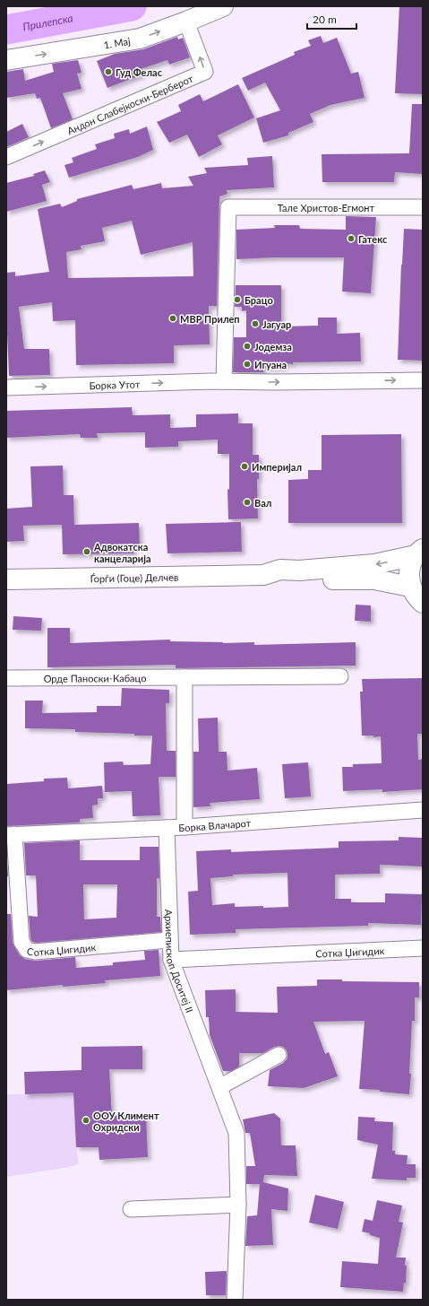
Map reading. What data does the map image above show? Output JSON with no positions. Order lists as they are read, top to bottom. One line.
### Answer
{"streets":{"main road":["1. Мај","Ѓорѓи (Гоце) Делчев"],"street":["Андон Слабејкоски-Берберот","Тале Христов-Егмонт","Борка Утот","Орде Паноски-Кабацо","Борка Влачарот","Сотка Џигидик","Архиепископ Доситеј II"]},"crossings":[["1. Мај","Андон Слабејкоски-Берберот"],["Тале Христов-Егмонт","Борка Утот"],["Борка Влачарот","Сотка Џигидик"],["Борка Влачарот","Архиепископ Доситеј II"],["Сотка Џигидик","Архиепископ Доситеј II"]],"one_way":["1. Мај","Андон Слабејкоски-Берберот","Борка Утот"],"water":["Прилепска"],"places":["Гуд Фелас","Гатекс","Брацо","МВР Прилеп","Јагуар","Јодемза","Игуана","Империјал","Вал","Адвокатска канцеларија","ООУ Климент Охридски"],"scale_bar":"20 m"}
